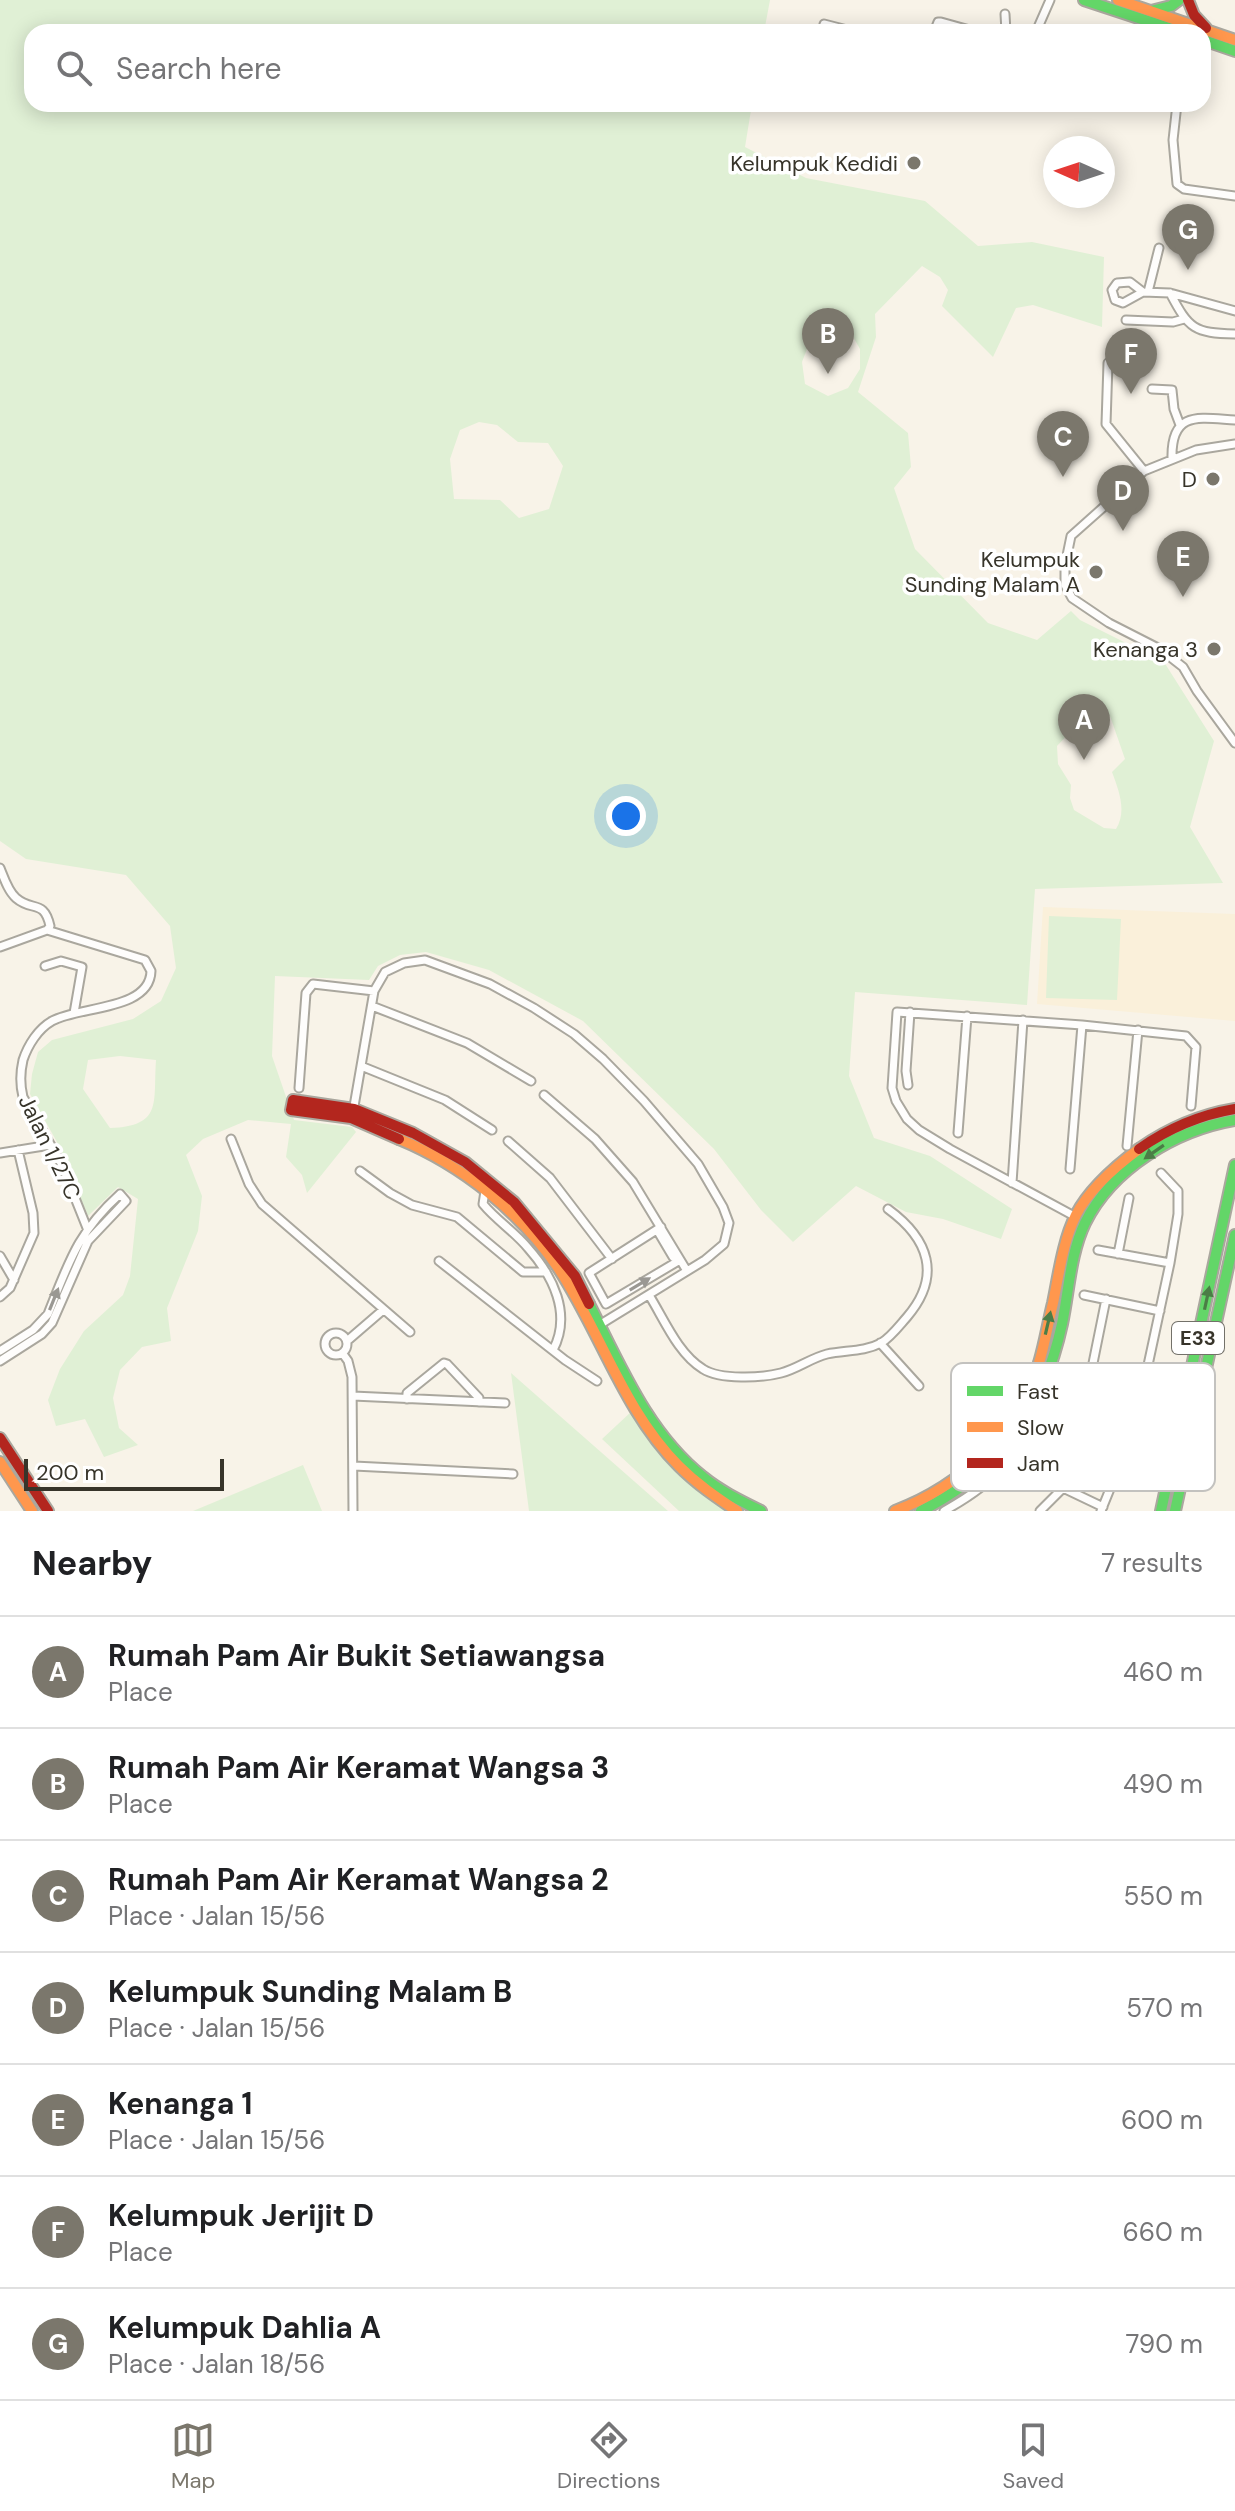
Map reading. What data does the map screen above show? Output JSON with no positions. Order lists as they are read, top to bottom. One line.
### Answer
{"streets":{"main road":["E33"],"street":["Jalan 1/27C"]},"places":["Kelumpuk Kedidi","D","Kelumpuk Sunding Malam A","Kenanga 3"],"legend":["Fast","Slow","Jam"],"scale_bar":"200 m","north":"left","page":{"search":"Search here","pins":["G","B","F","C","D","E","A"],"scale":"200 m","heading":["Nearby","7 results"],"list":[{"mark":"A","name":"Rumah Pam Air Bukit Setiawangsa","note":"Place","value":"460 m"},{"mark":"B","name":"Rumah Pam Air Keramat Wangsa 3","note":"Place","value":"490 m"},{"mark":"C","name":"Rumah Pam Air Keramat Wangsa 2","note":"Place · Jalan 15/56","value":"550 m"},{"mark":"D","name":"Kelumpuk Sunding Malam B","note":"Place · Jalan 15/56","value":"570 m"},{"mark":"E","name":"Kenanga 1","note":"Place · Jalan 15/56","value":"600 m"},{"mark":"F","name":"Kelumpuk Jerijit D","note":"Place","value":"660 m"},{"mark":"G","name":"Kelumpuk Dahlia A","note":"Place · Jalan 18/56","value":"790 m"}],"nav":["Map","Directions","Saved"]}}
